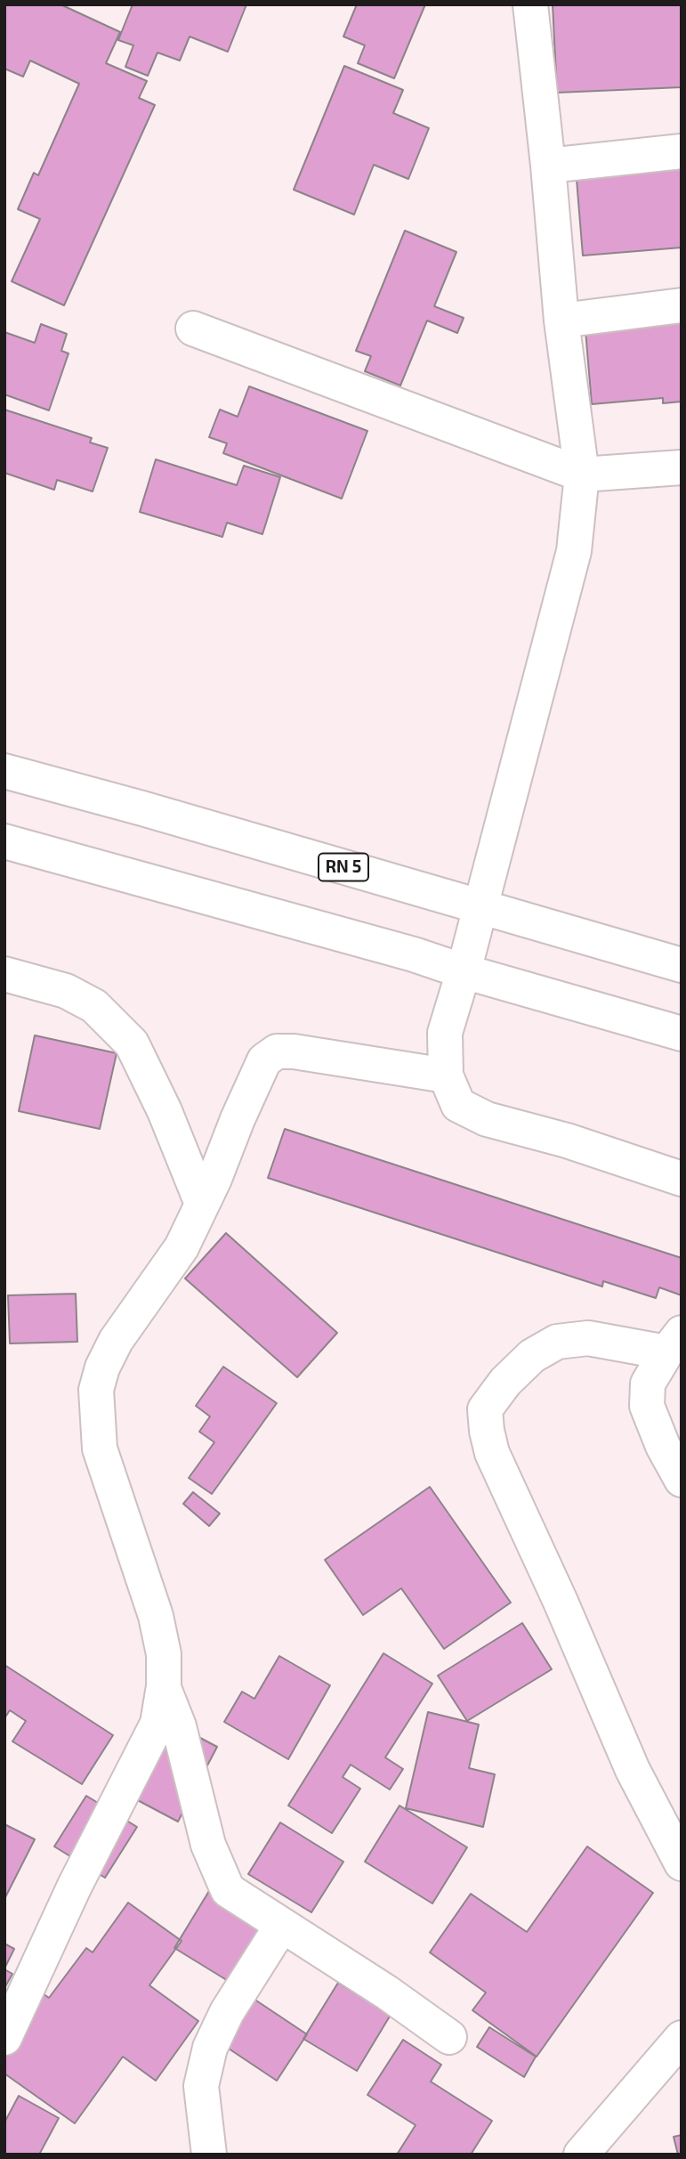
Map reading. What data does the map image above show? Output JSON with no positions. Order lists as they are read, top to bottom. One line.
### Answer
{"streets":{"street":["RN 5"]}}
